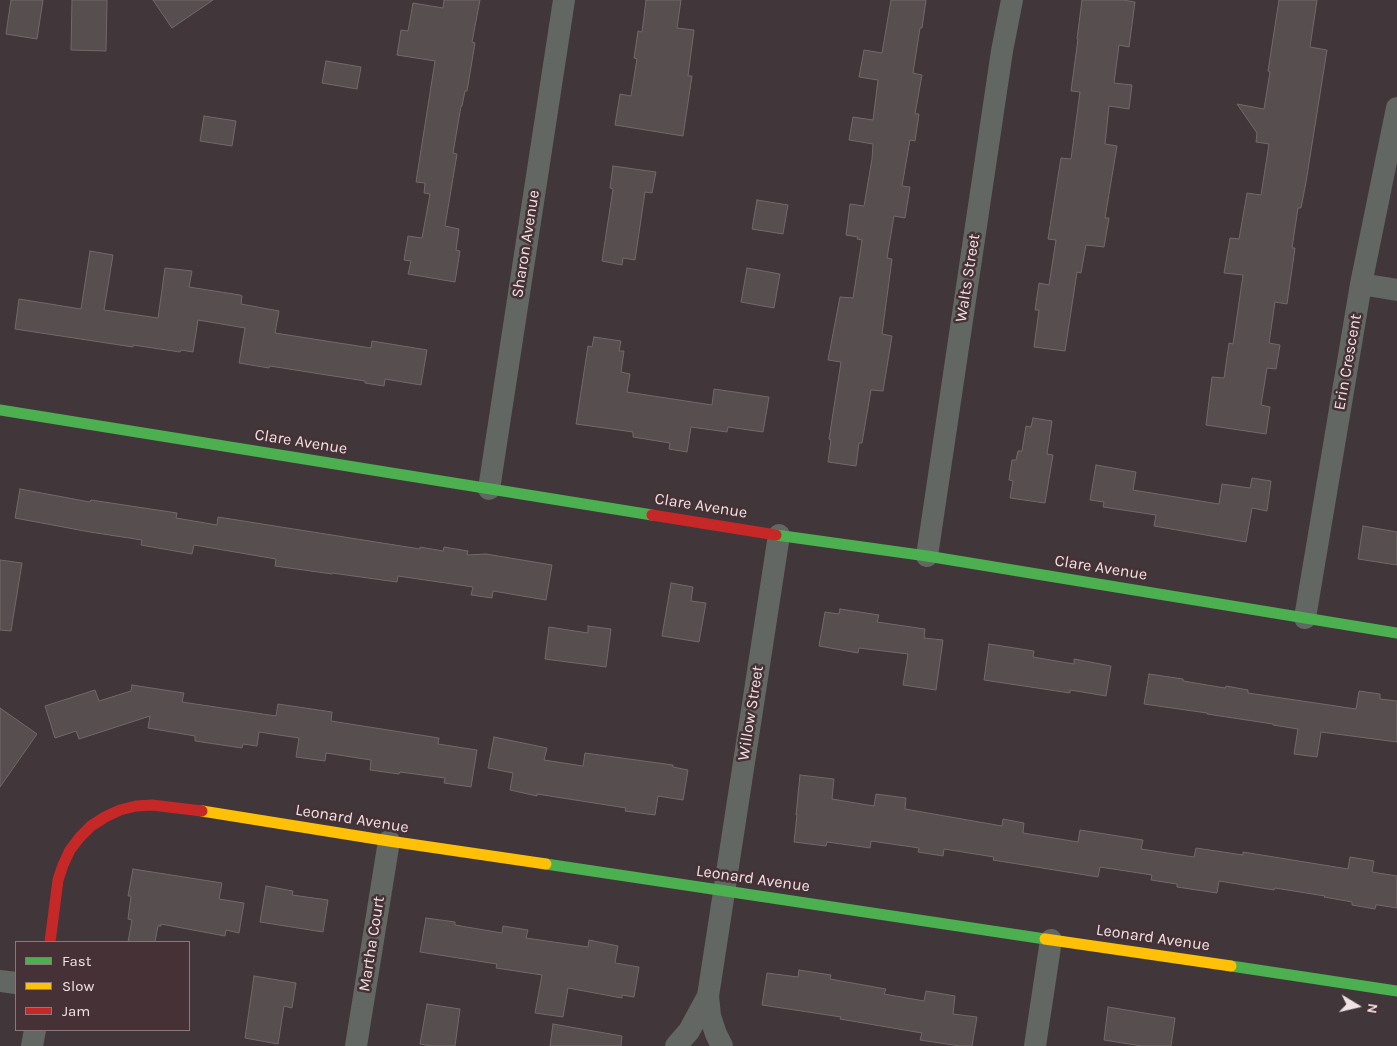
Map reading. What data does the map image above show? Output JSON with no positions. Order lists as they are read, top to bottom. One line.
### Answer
{"streets":{"street":["Sharon Avenue","Walts Street","Erin Crescent","Clare Avenue","Willow Street","Leonard Avenue","Martha Court"]},"crossings":[["Sharon Avenue","Clare Avenue"],["Walts Street","Clare Avenue"],["Erin Crescent","Clare Avenue"],["Clare Avenue","Willow Street"],["Willow Street","Leonard Avenue"],["Leonard Avenue","Martha Court"]],"legend":["Fast","Slow","Jam"],"north":"right"}
